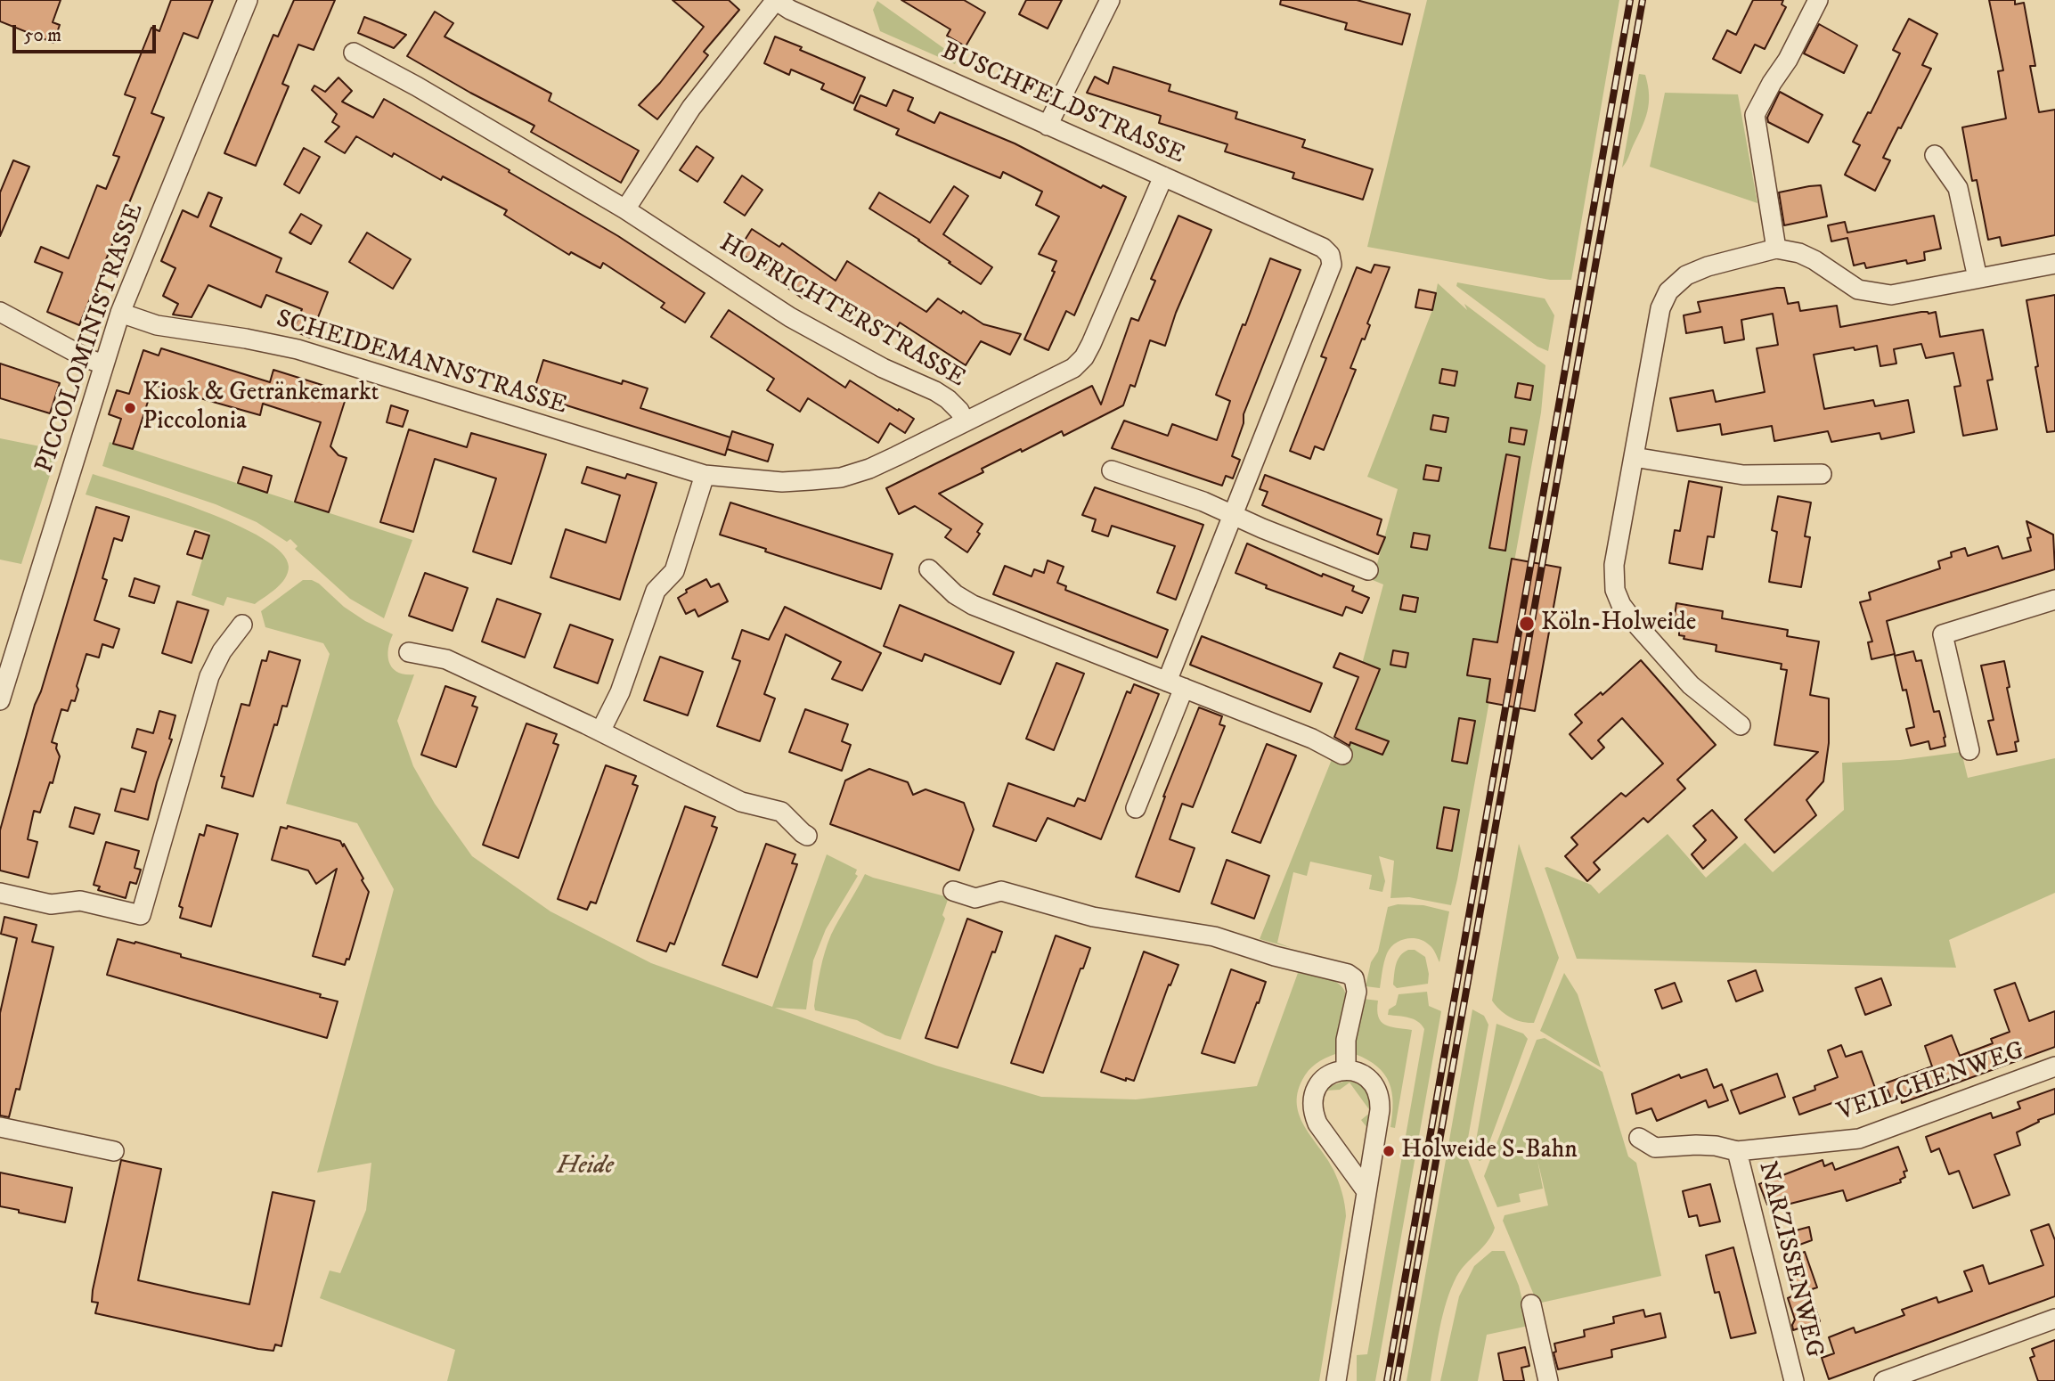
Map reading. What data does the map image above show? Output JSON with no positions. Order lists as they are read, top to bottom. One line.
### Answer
{"streets":{"street":["BUSCHFELDSTRASSE","HOFRICHTERSTRASSE","PICCOLOMINISTRASSE","SCHEIDEMANNSTRASSE","VEILCHENWEG","NARZISSENWEG"]},"crossings":[["BUSCHFELDSTRASSE","SCHEIDEMANNSTRASSE"],["HOFRICHTERSTRASSE","SCHEIDEMANNSTRASSE"],["PICCOLOMINISTRASSE","SCHEIDEMANNSTRASSE"],["VEILCHENWEG","NARZISSENWEG"]],"parks":["Heide"],"places":["Kiosk & Getränkemarkt Piccolonia","Köln-Holweide","Holweide S-Bahn"],"scale_bar":"50 m"}
